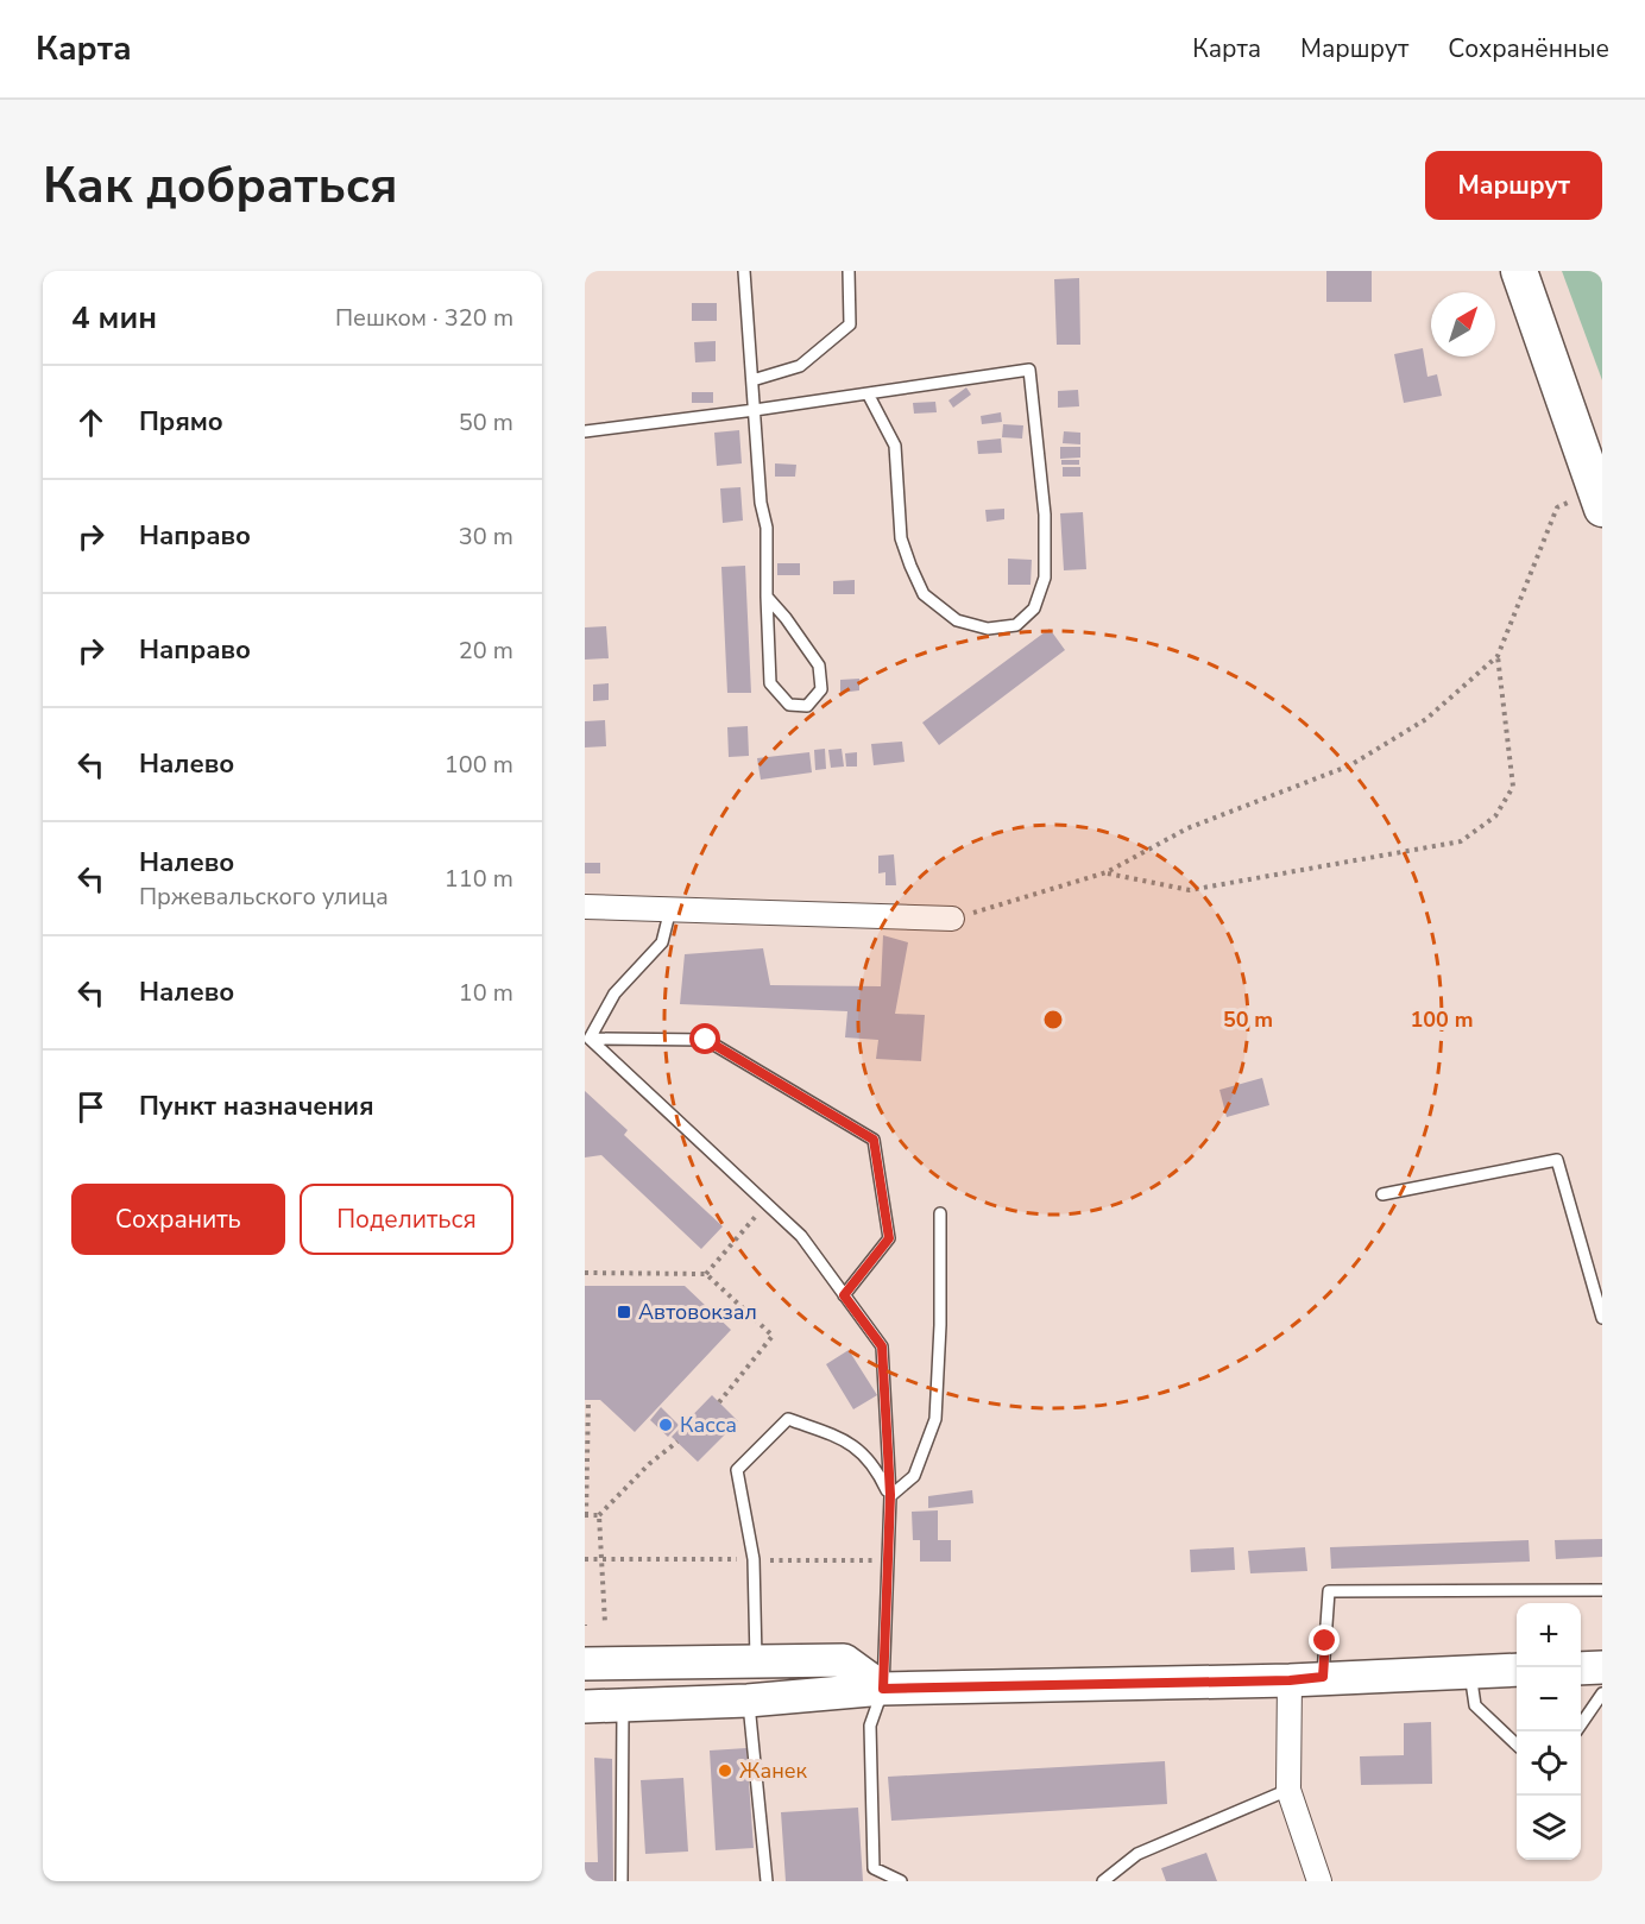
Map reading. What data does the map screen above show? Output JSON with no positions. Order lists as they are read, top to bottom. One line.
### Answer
{"places":{"transit":["Автовокзал"],"other":["Касса","Жанек"]},"north":"top right","page":{"header":"Карта","nav":["Карта","Маршрут","Сохранённые"],"buttons":["Маршрут",["Сохранить","Поделиться"]],"title":"Как добраться","heading":["4 мин","Пешком · 320 m"],"list":[["Прямо","50 m"],["Направо","30 m"],["Направо","20 m"],["Налево","100 m"],["Налево","Пржевальского улица","110 m"],["Налево","10 m"],"Пункт назначения"],"map_buttons":["+","−"]},"rings":["50 m","100 m"]}
